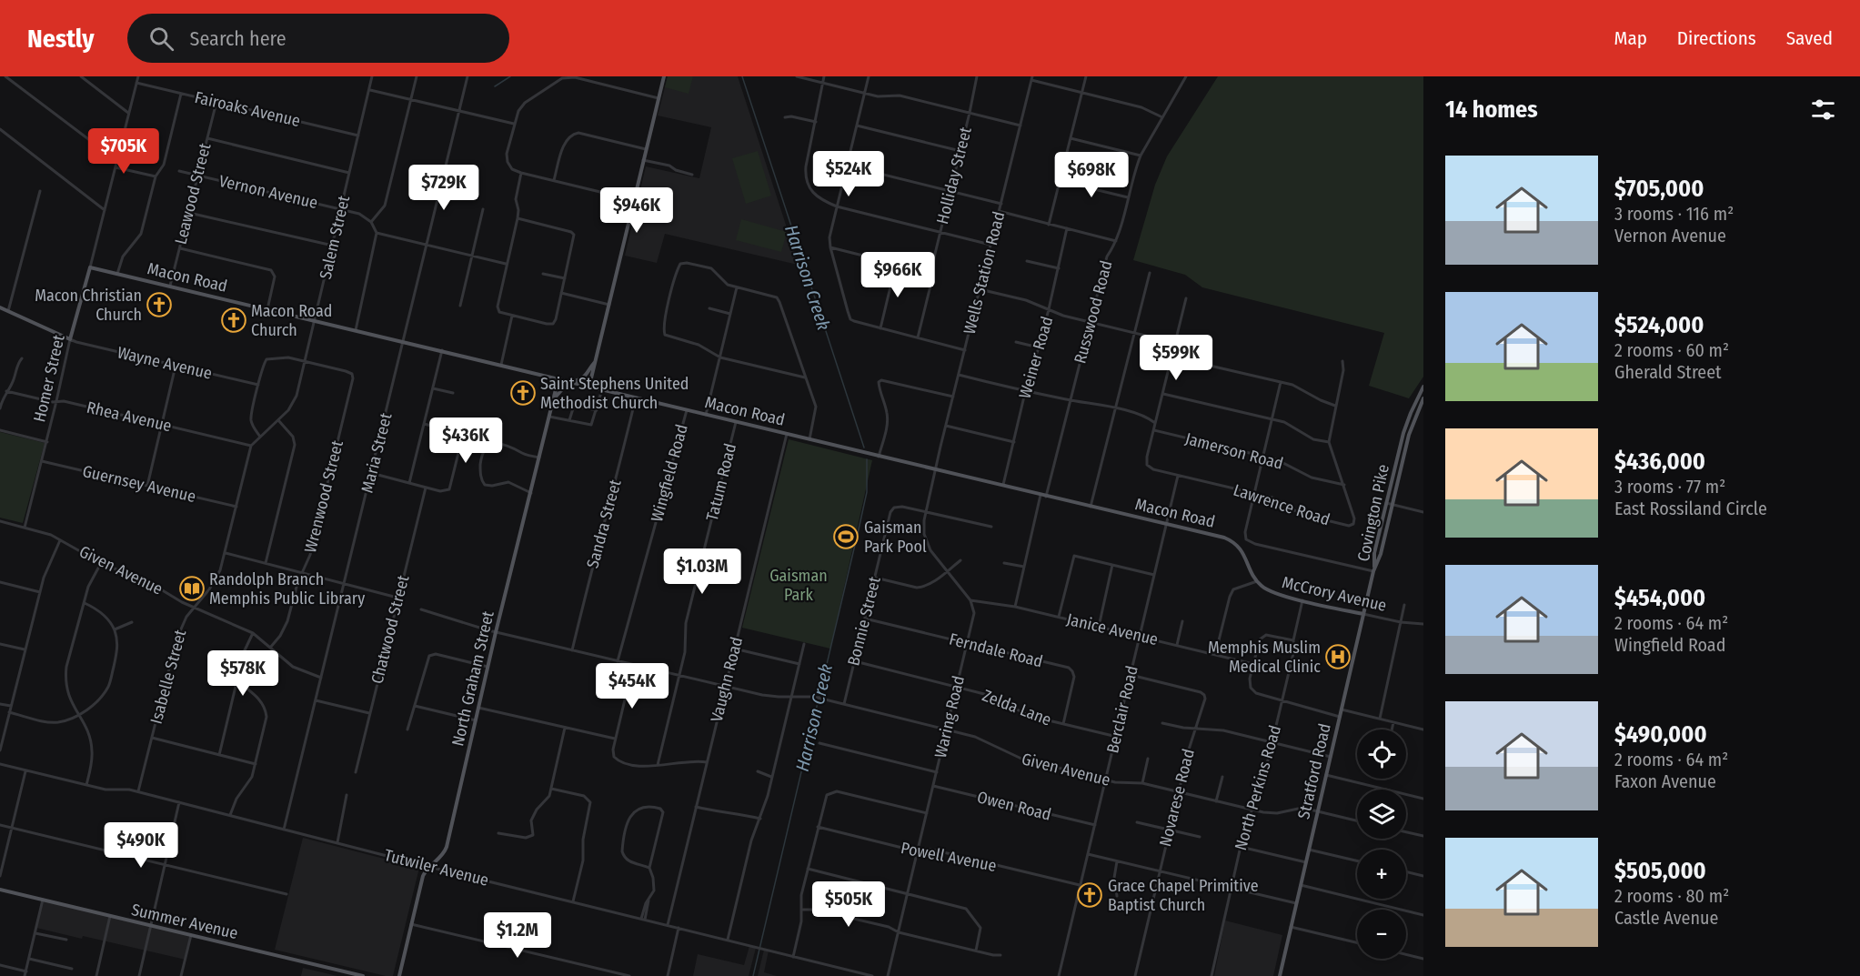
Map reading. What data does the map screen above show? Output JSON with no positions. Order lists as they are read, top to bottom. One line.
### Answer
{"streets":{"main road":["Macon Road","Homer Street","Covington Pike","McCrory Avenue","North Graham Street","Stratford Road","Summer Avenue"],"street":["Fairoaks Avenue","Holliday Street","Vernon Avenue","Leawood Street","Salem Street","Wells Station Road","Russwood Road","Weiner Road","Wayne Avenue","Rhea Avenue","Jamerson Road","Maria Street","Wingfield Road","Tatum Road","Guernsey Avenue","Wrenwood Street","Lawrence Road","Sandra Street","Given Avenue","Bonnie Street","Chatwood Street","Janice Avenue","Ferndale Road","Isabelle Street","Vaughn Road","Zelda Lane","Berclair Road","Waring Road","North Perkins Road","Novarese Road","Owen Road","Powell Avenue","Tutwiler Avenue"]},"crossings":[["Fairoaks Avenue","Leawood Street"],["Fairoaks Avenue","Salem Street"],["Fairoaks Avenue","Homer Street"],["Vernon Avenue","Leawood Street"],["Vernon Avenue","Salem Street"],["Leawood Street","Macon Road"],["Salem Street","Macon Road"],["Salem Street","Rhea Avenue"],["Salem Street","Wrenwood Street"],["Salem Street","Isabelle Street"],["Wells Station Road","Macon Road"],["Macon Road","Russwood Road"],["Macon Road","Weiner Road"],["Macon Road","Homer Street"],["Macon Road","Maria Street"],["Macon Road","Wingfield Road"],["Macon Road","Tatum Road"],["Macon Road","Sandra Street"],["Macon Road","McCrory Avenue"],["Macon Road","North Graham Street"],["Macon Road","Vaughn Road"],["Macon Road","Berclair Road"],["Wayne Avenue","Homer Street"],["Homer Street","Rhea Avenue"],["Homer Street","Guernsey Avenue"],["Homer Street","Given Avenue"],["Rhea Avenue","Isabelle Street"],["Jamerson Road","Lawrence Road"],["Maria Street","Given Avenue"],["Maria Street","Tutwiler Avenue"],["Wingfield Road","Given Avenue"],["Tatum Road","Given Avenue"],["Guernsey Avenue","Isabelle Street"],["Wrenwood Street","Given Avenue"],["Lawrence Road","Berclair Road"],["Covington Pike","Stratford Road"],["Sandra Street","Given Avenue"],["Given Avenue","Bonnie Street"],["Given Avenue","Isabelle Street"],["Given Avenue","North Graham Street"],["Given Avenue","Vaughn Road"],["Given Avenue","Berclair Road"],["Given Avenue","Waring Road"],["Given Avenue","Stratford Road"],["Given Avenue","North Perkins Road"],["Given Avenue","Novarese Road"],["McCrory Avenue","Stratford Road"],["McCrory Avenue","North Perkins Road"],["Bonnie Street","Ferndale Road"],["Bonnie Street","Zelda Lane"],["Janice Avenue","Berclair Road"],["Janice Avenue","Waring Road"],["Ferndale Road","Zelda Lane"],["Ferndale Road","Waring Road"],["Isabelle Street","Tutwiler Avenue"],["North Graham Street","Tutwiler Avenue"],["Vaughn Road","Tutwiler Avenue"],["Zelda Lane","Berclair Road"],["Zelda Lane","Waring Road"],["Berclair Road","Novarese Road"],["Berclair Road","Owen Road"],["Berclair Road","Powell Avenue"],["Waring Road","Owen Road"],["Waring Road","Powell Avenue"]],"water":["Harrison Creek"],"parks":["Gaisman Park"],"places":{"church":["Macon Christian Church","Macon Road Church","Saint Stephens United Methodist Church","Grace Chapel Primitive Baptist Church"],"sports":["Gaisman Park Pool"],"library":["Randolph Branch Memphis Public Library"],"hospital":["Memphis Muslim Medical Clinic"]},"page":{"header":"Nestly","search":"Search here","nav":["Map","Directions","Saved"],"heading":"14 homes","price":["$705K","$524K","$698K","$729K","$946K","$966K","$599K","$436K","$1.03M","$578K","$454K","$490K","$505K","$1.2M"],"list":[{"name":"$705,000","note":"3 rooms · 116 m² · Vernon Avenue"},{"name":"$524,000","note":"2 rooms · 60 m² · Gherald Street"},{"name":"$436,000","note":"3 rooms · 77 m² · East Rossiland Circle"},{"name":"$454,000","note":"2 rooms · 64 m² · Wingfield Road"},{"name":"$490,000","note":"2 rooms · 64 m² · Faxon Avenue"},{"name":"$505,000","note":"2 rooms · 80 m² · Castle Avenue"}],"map_buttons":["+","−"]}}
